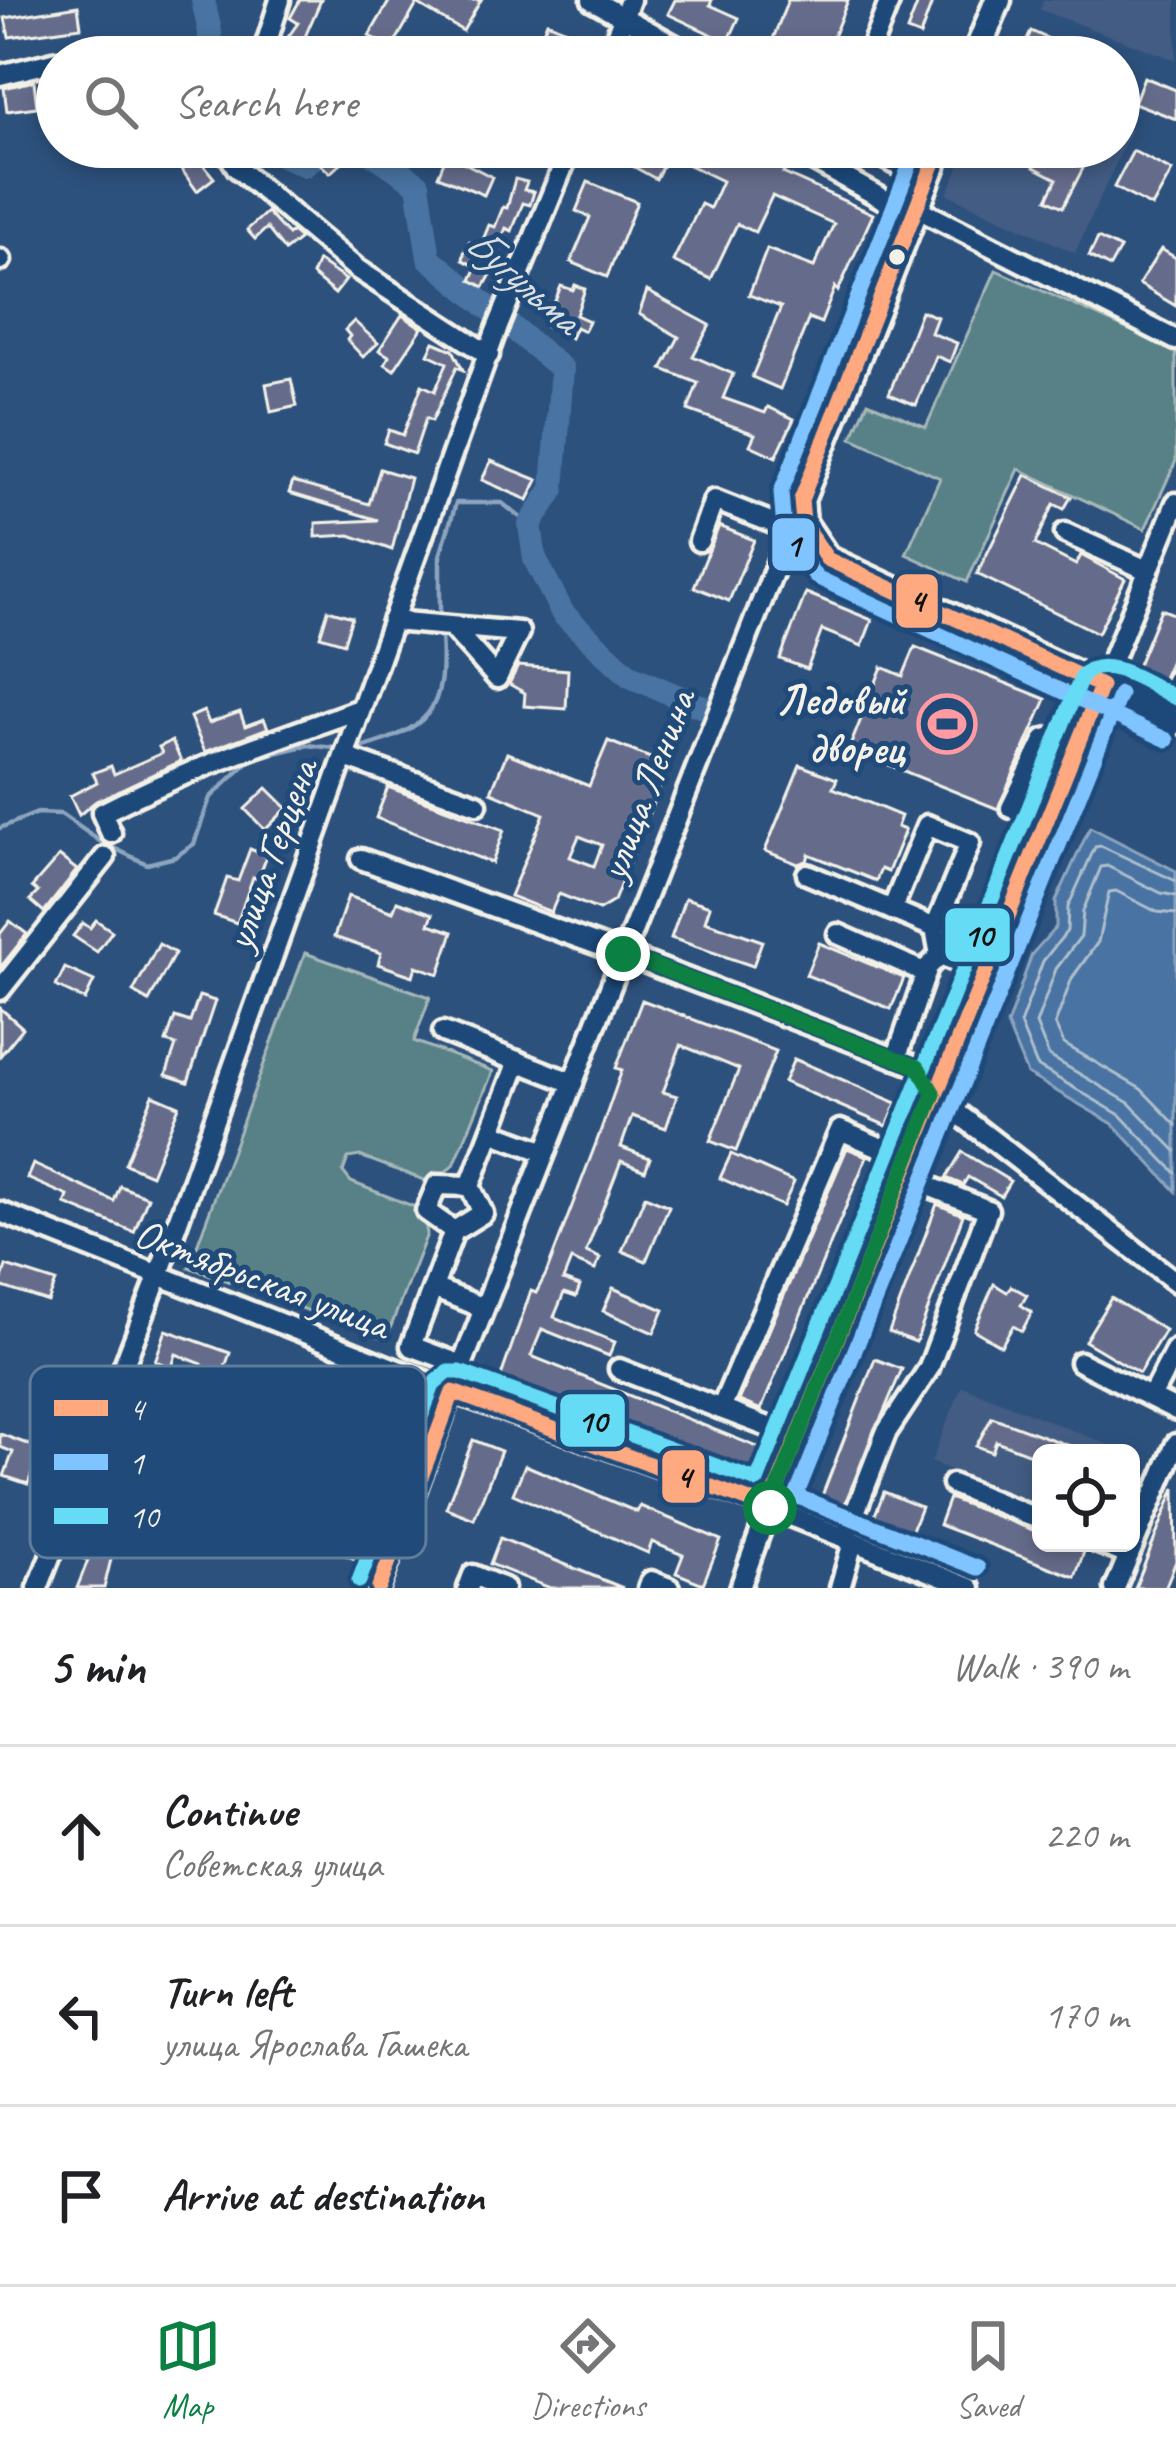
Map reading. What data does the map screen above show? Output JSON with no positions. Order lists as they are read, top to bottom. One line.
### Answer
{"streets":{"main road":["улица Ленина"],"street":["улица Герцена","Октябрьская улица"]},"crossings":[["улица Ленина","Октябрьская улица"],["улица Герцена","Октябрьская улица"]],"water":["Бугульма"],"places":{"sports":["Ледовый дворец"]},"lines":["transit line 4","transit line 1","transit line 10"],"legend":["4","1","10"],"page":{"search":"Search here","heading":["5 min","Walk · 390 m"],"list":[["Continue","Советская улица","220 m"],["Turn left","улица Ярослава Гашека","170 m"],"Arrive at destination"],"nav":["Map","Directions","Saved"]}}
